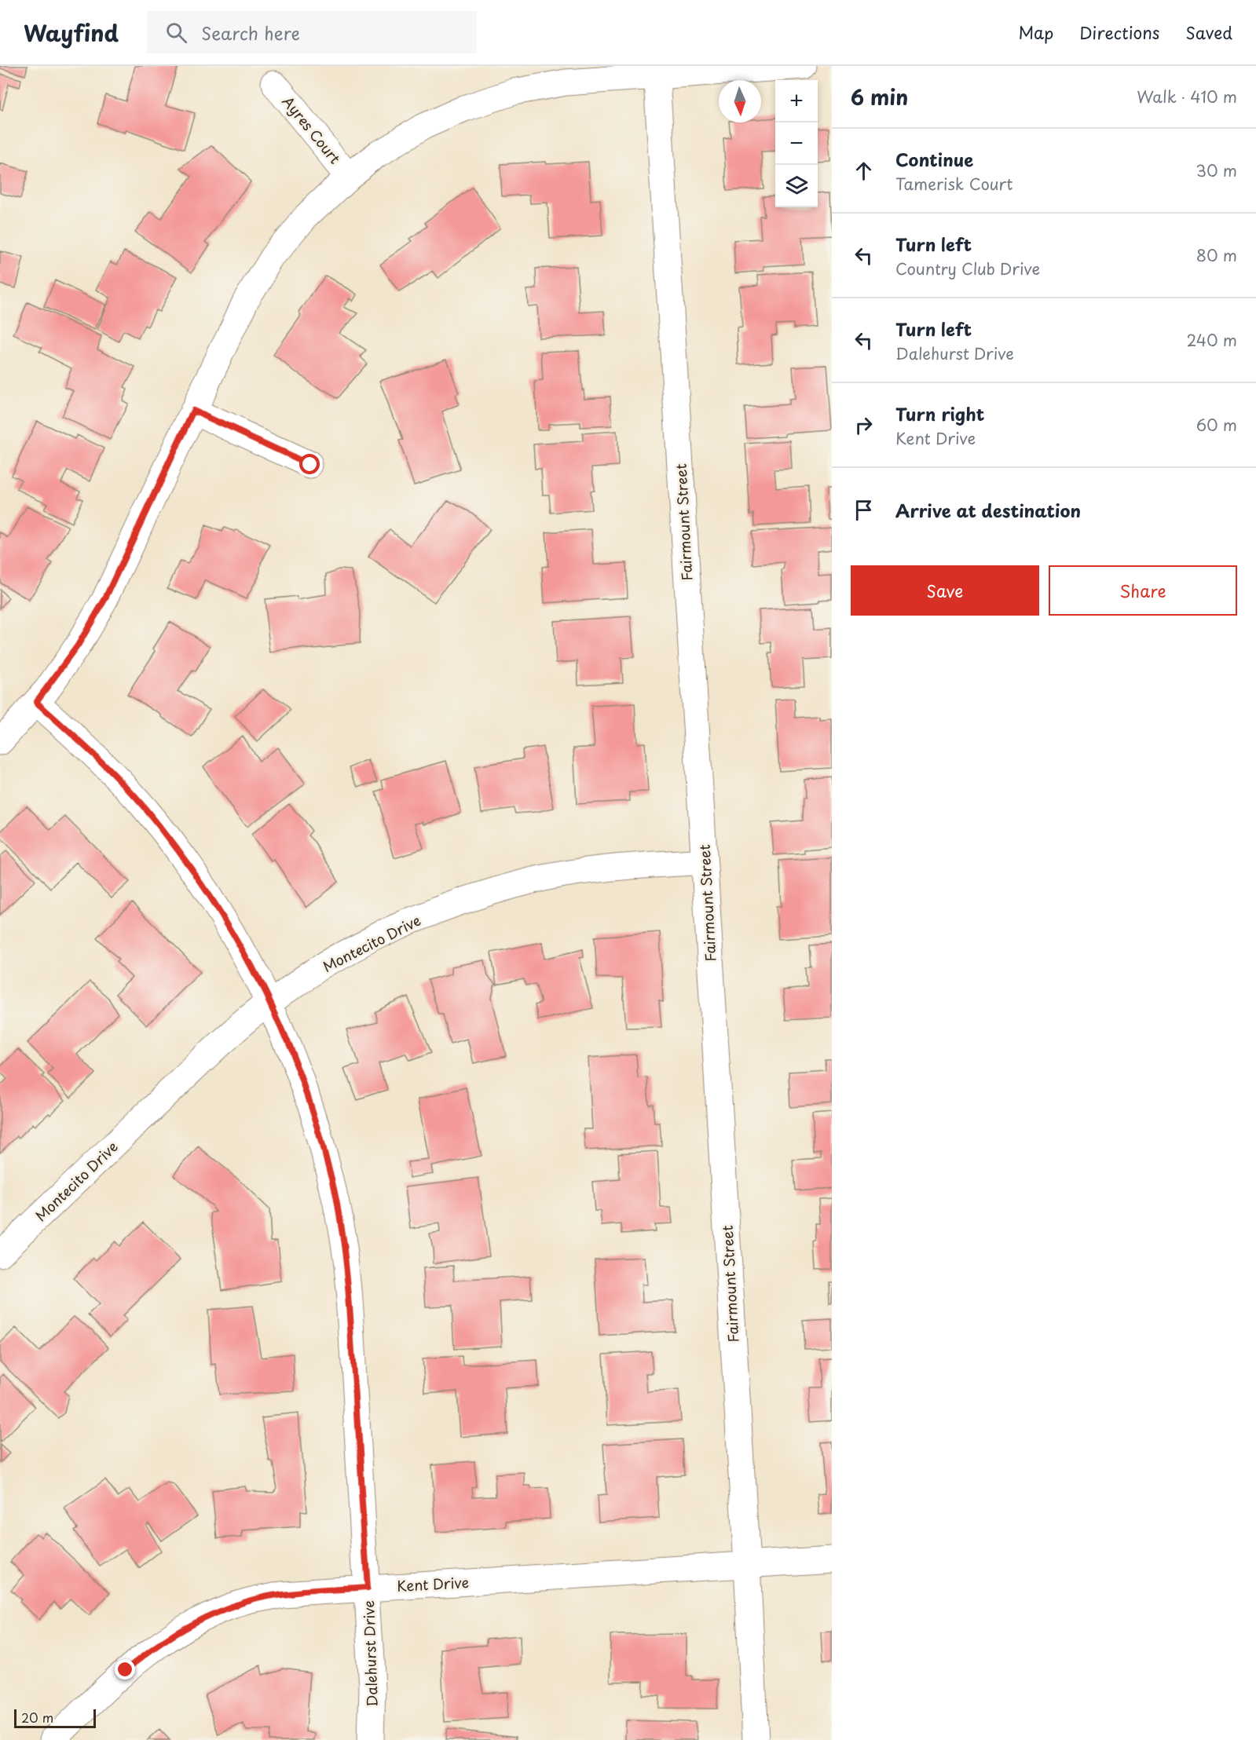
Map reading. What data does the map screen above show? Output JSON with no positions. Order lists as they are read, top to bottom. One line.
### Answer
{"streets":{"street":["Ayres Court","Fairmount Street","Montecito Drive","Kent Drive","Dalehurst Drive"]},"crossings":[["Fairmount Street","Montecito Drive"],["Fairmount Street","Kent Drive"],["Montecito Drive","Dalehurst Drive"],["Kent Drive","Dalehurst Drive"]],"scale_bar":"20 m","north":"bottom","page":{"header":"Wayfind","search":"Search here","nav":["Map","Directions","Saved"],"heading":["6 min","Walk · 410 m"],"map_buttons":["+","−"],"list":[["Continue","Tamerisk Court","30 m"],["Turn left","Country Club Drive","80 m"],["Turn left","Dalehurst Drive","240 m"],["Turn right","Kent Drive","60 m"],"Arrive at destination"],"buttons":["Save","Share"],"scale":"20 m"}}
